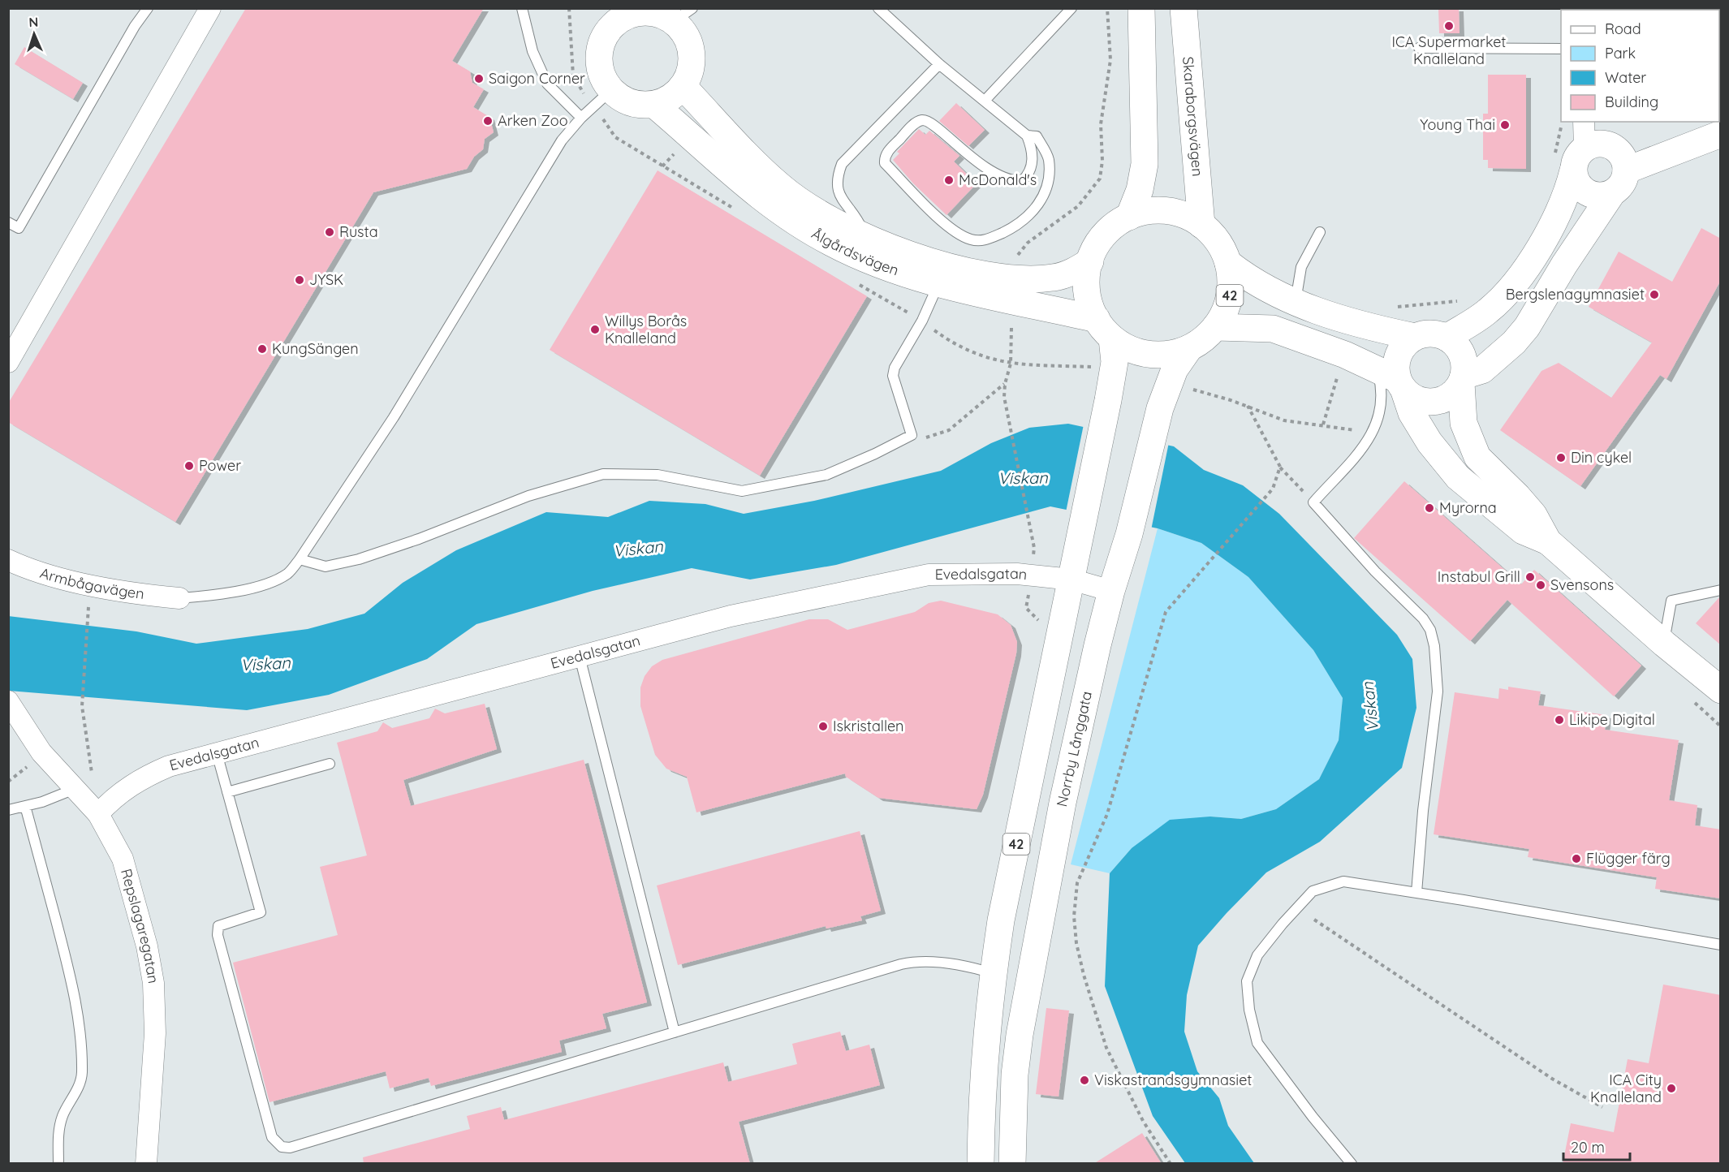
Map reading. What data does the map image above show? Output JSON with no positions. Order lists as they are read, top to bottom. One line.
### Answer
{"streets":{"street":["Skaraborgsvägen","Ålgårdsvägen","42","Evedalsgatan","Armbågavägen","Norrby Långgata","Repslagaregatan"]},"crossings":[["Skaraborgsvägen","Ålgårdsvägen"],["Skaraborgsvägen","42"],["Skaraborgsvägen","Norrby Långgata"],["Ålgårdsvägen","42"],["Ålgårdsvägen","Norrby Långgata"],["42","Evedalsgatan"],["42","Norrby Långgata"],["Evedalsgatan","Norrby Långgata"],["Evedalsgatan","Repslagaregatan"]],"water":["Viskan"],"places":["ICA Supermarket Knalleland","Saigon Corner","Arken Zoo","Young Thai","McDonald's","Rusta","JYSK","Bergslenagymnasiet","Willys Borås Knalleland","KungSängen","Din cykel","Power","Myrorna","Instabul Grill","Svensons","Likipe Digital","Iskristallen","Flügger färg","Viskastrandsgymnasiet","ICA City Knalleland"],"legend":["Road","Park","Water","Building"],"scale_bar":"20 m","north":"top"}
